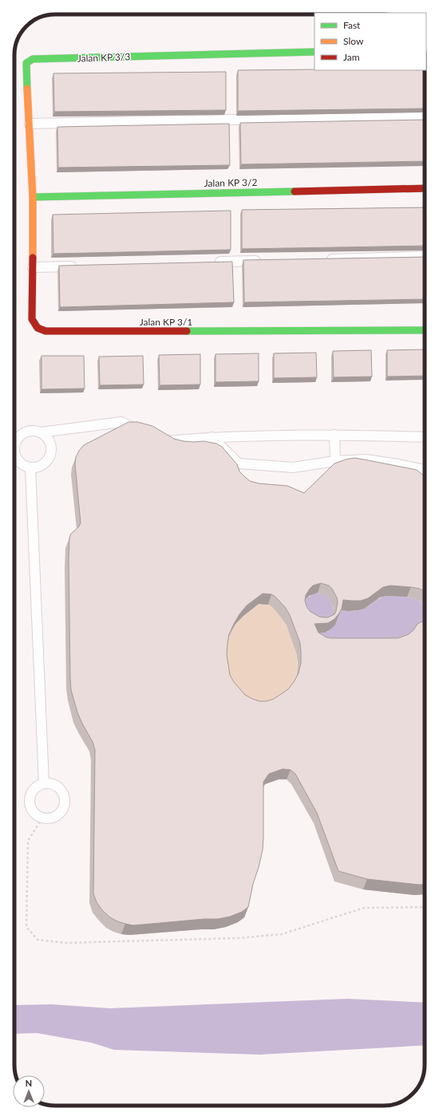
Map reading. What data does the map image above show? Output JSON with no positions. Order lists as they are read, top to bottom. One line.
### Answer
{"streets":{"street":["Jalan KP 3/3","Jalan KP 3/2","Jalan KP 3/1"]},"crossings":[["Jalan KP 3/3","Jalan KP 3/2"],["Jalan KP 3/3","Jalan KP 3/1"],["Jalan KP 3/2","Jalan KP 3/1"]],"legend":["Fast","Slow","Jam"],"north":"top"}
